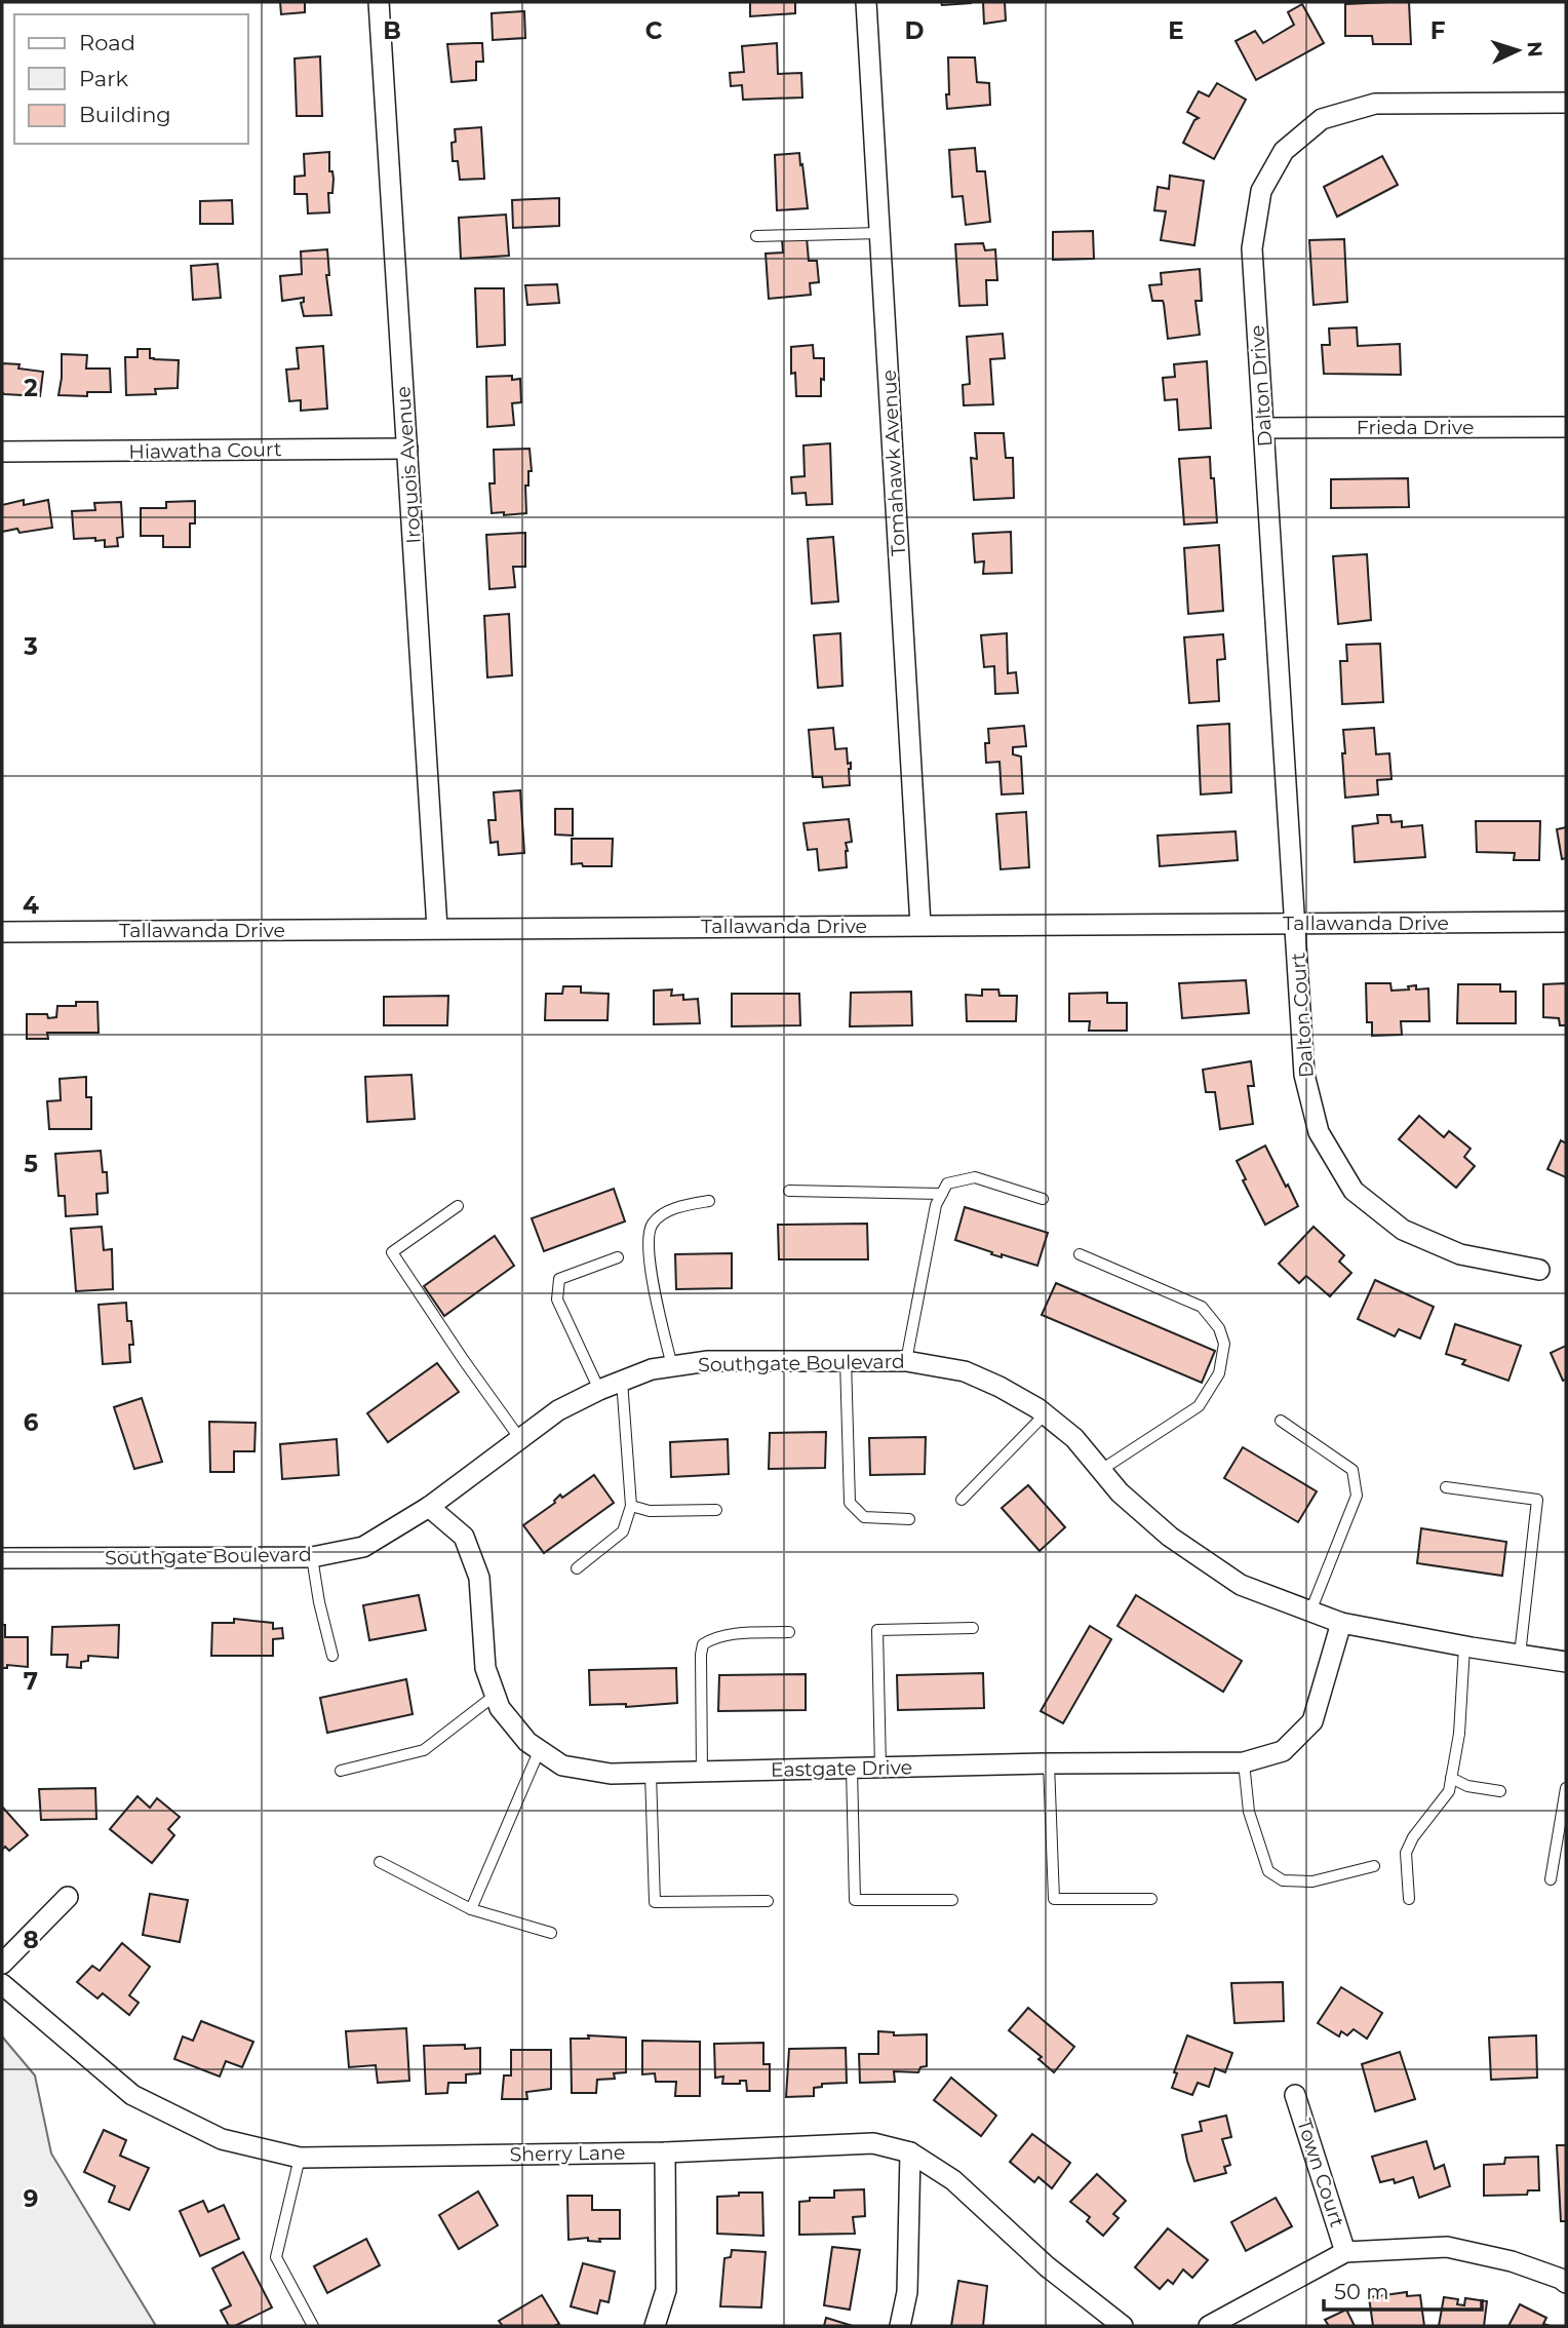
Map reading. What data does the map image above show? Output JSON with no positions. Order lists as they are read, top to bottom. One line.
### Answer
{"streets":{"street":["Dalton Drive","Frieda Drive","Hiawatha Court","Tomahawk Avenue","Iroquois Avenue","Tallawanda Drive","Dalton Court","Southgate Boulevard","Eastgate Drive","Sherry Lane","Town Court"]},"crossings":[["Dalton Drive","Frieda Drive"],["Dalton Drive","Tallawanda Drive"],["Dalton Drive","Dalton Court"],["Hiawatha Court","Iroquois Avenue"],["Tomahawk Avenue","Tallawanda Drive"],["Iroquois Avenue","Tallawanda Drive"],["Tallawanda Drive","Dalton Court"],["Southgate Boulevard","Eastgate Drive"]],"legend":["Road","Park","Building"],"scale_bar":"50 m","north":"right","grid":{"columns":["B","C","D","E","F"],"rows":["2","3","4","5","6","7","8","9"]}}
